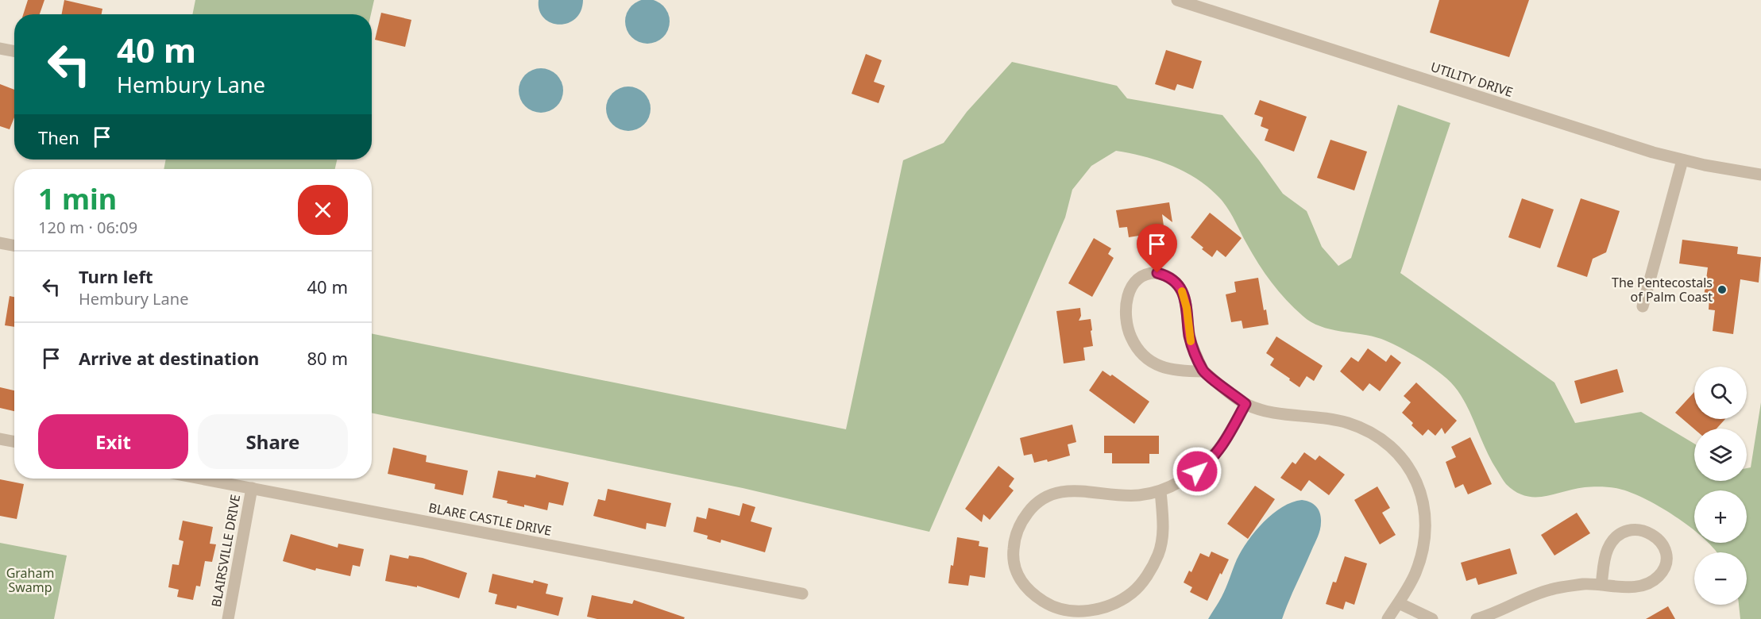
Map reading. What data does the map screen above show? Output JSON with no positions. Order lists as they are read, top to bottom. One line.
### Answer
{"streets":{"street":["UTILITY DRIVE","BLARE CASTLE DRIVE","BLAIRSVILLE DRIVE"]},"crossings":[["BLARE CASTLE DRIVE","BLAIRSVILLE DRIVE"]],"parks":["Graham Swamp"],"places":["The Pentecostals of Palm Coast"],"page":{"turn":["40 m","Hembury Lane"],"then":"Then","heading":["1 min","120 m · 06:09"],"list":[{"name":"Turn left","note":"Hembury Lane","value":"40 m"},{"name":"Arrive at destination","value":"80 m"}],"map_buttons":["+","−"],"buttons":["Exit","Share"]}}
